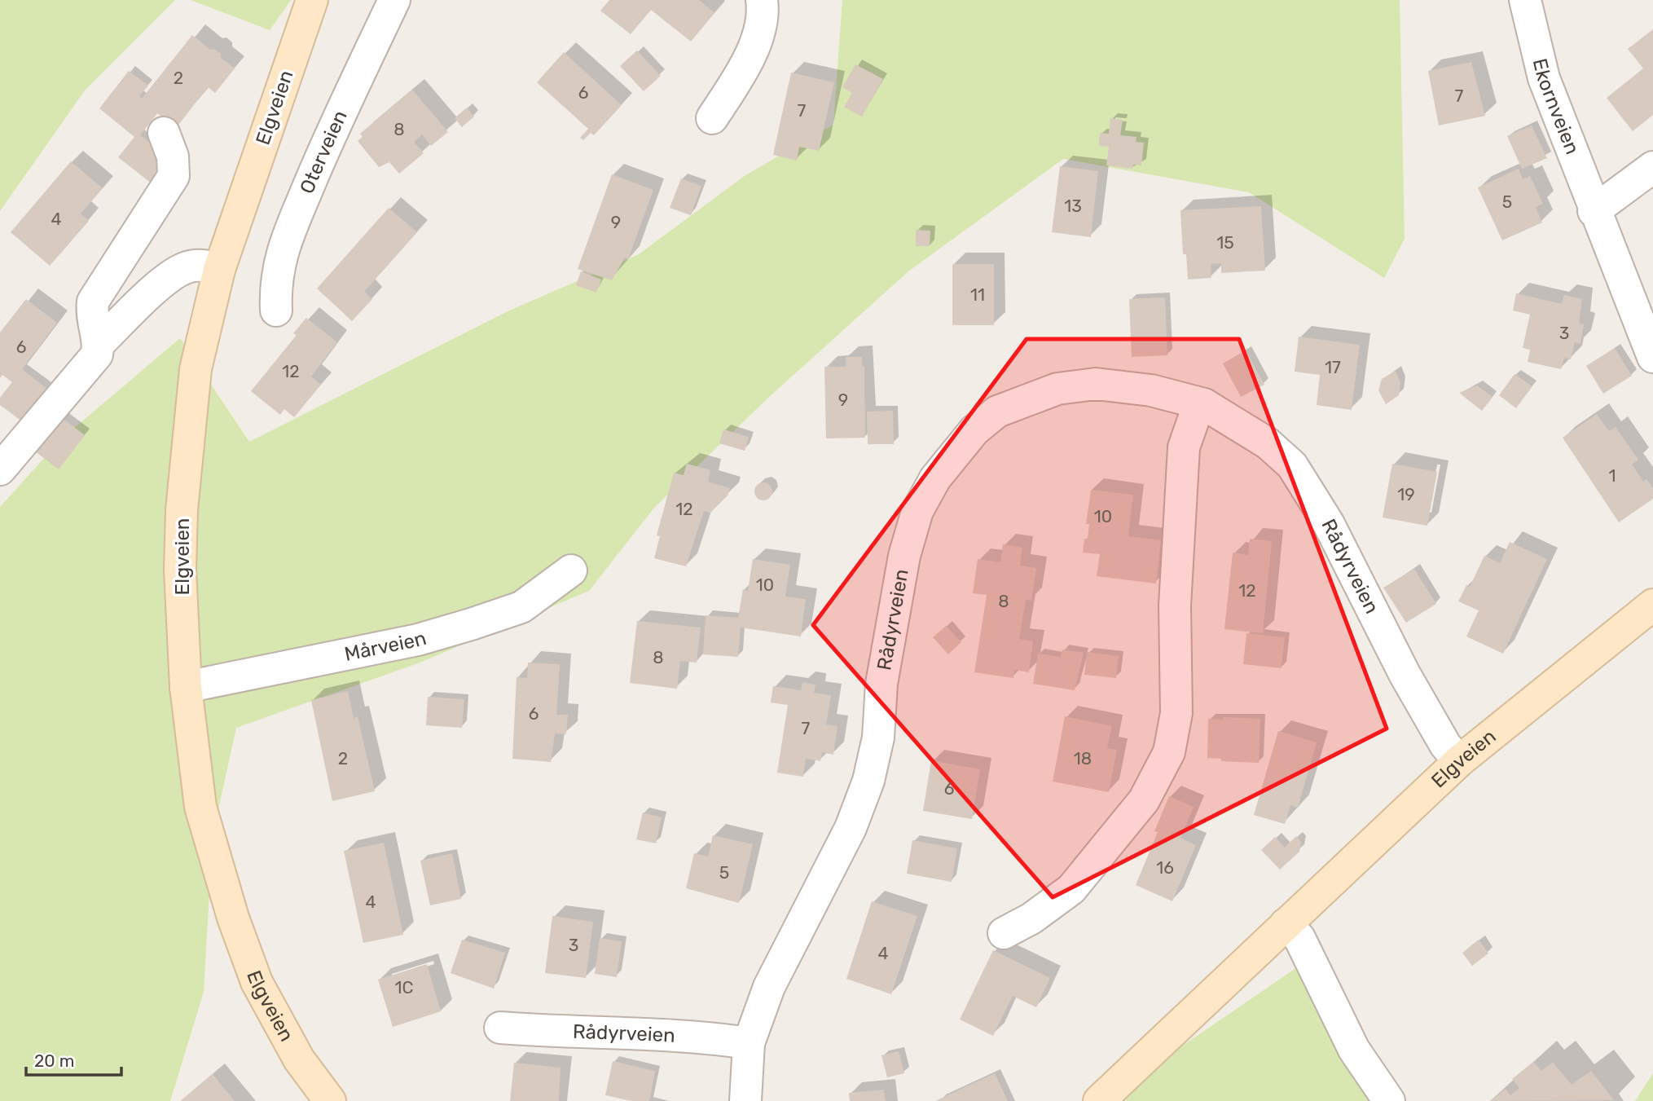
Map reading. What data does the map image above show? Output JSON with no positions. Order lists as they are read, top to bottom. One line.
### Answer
{"streets":{"main road":["Elgveien"],"street":["Ekornveien","Oterveien","Rådyrveien","Mårveien"]},"crossings":[["Elgveien","Rådyrveien"],["Elgveien","Mårveien"]],"house_numbers":["2","6","7","7","8","5","13","4","9","15","11","3","6","17","12","9","1","19","12","10","10","12","8","8","6","7","2","18","6","16","5","4","3","4","1C"],"scale_bar":"20 m"}
